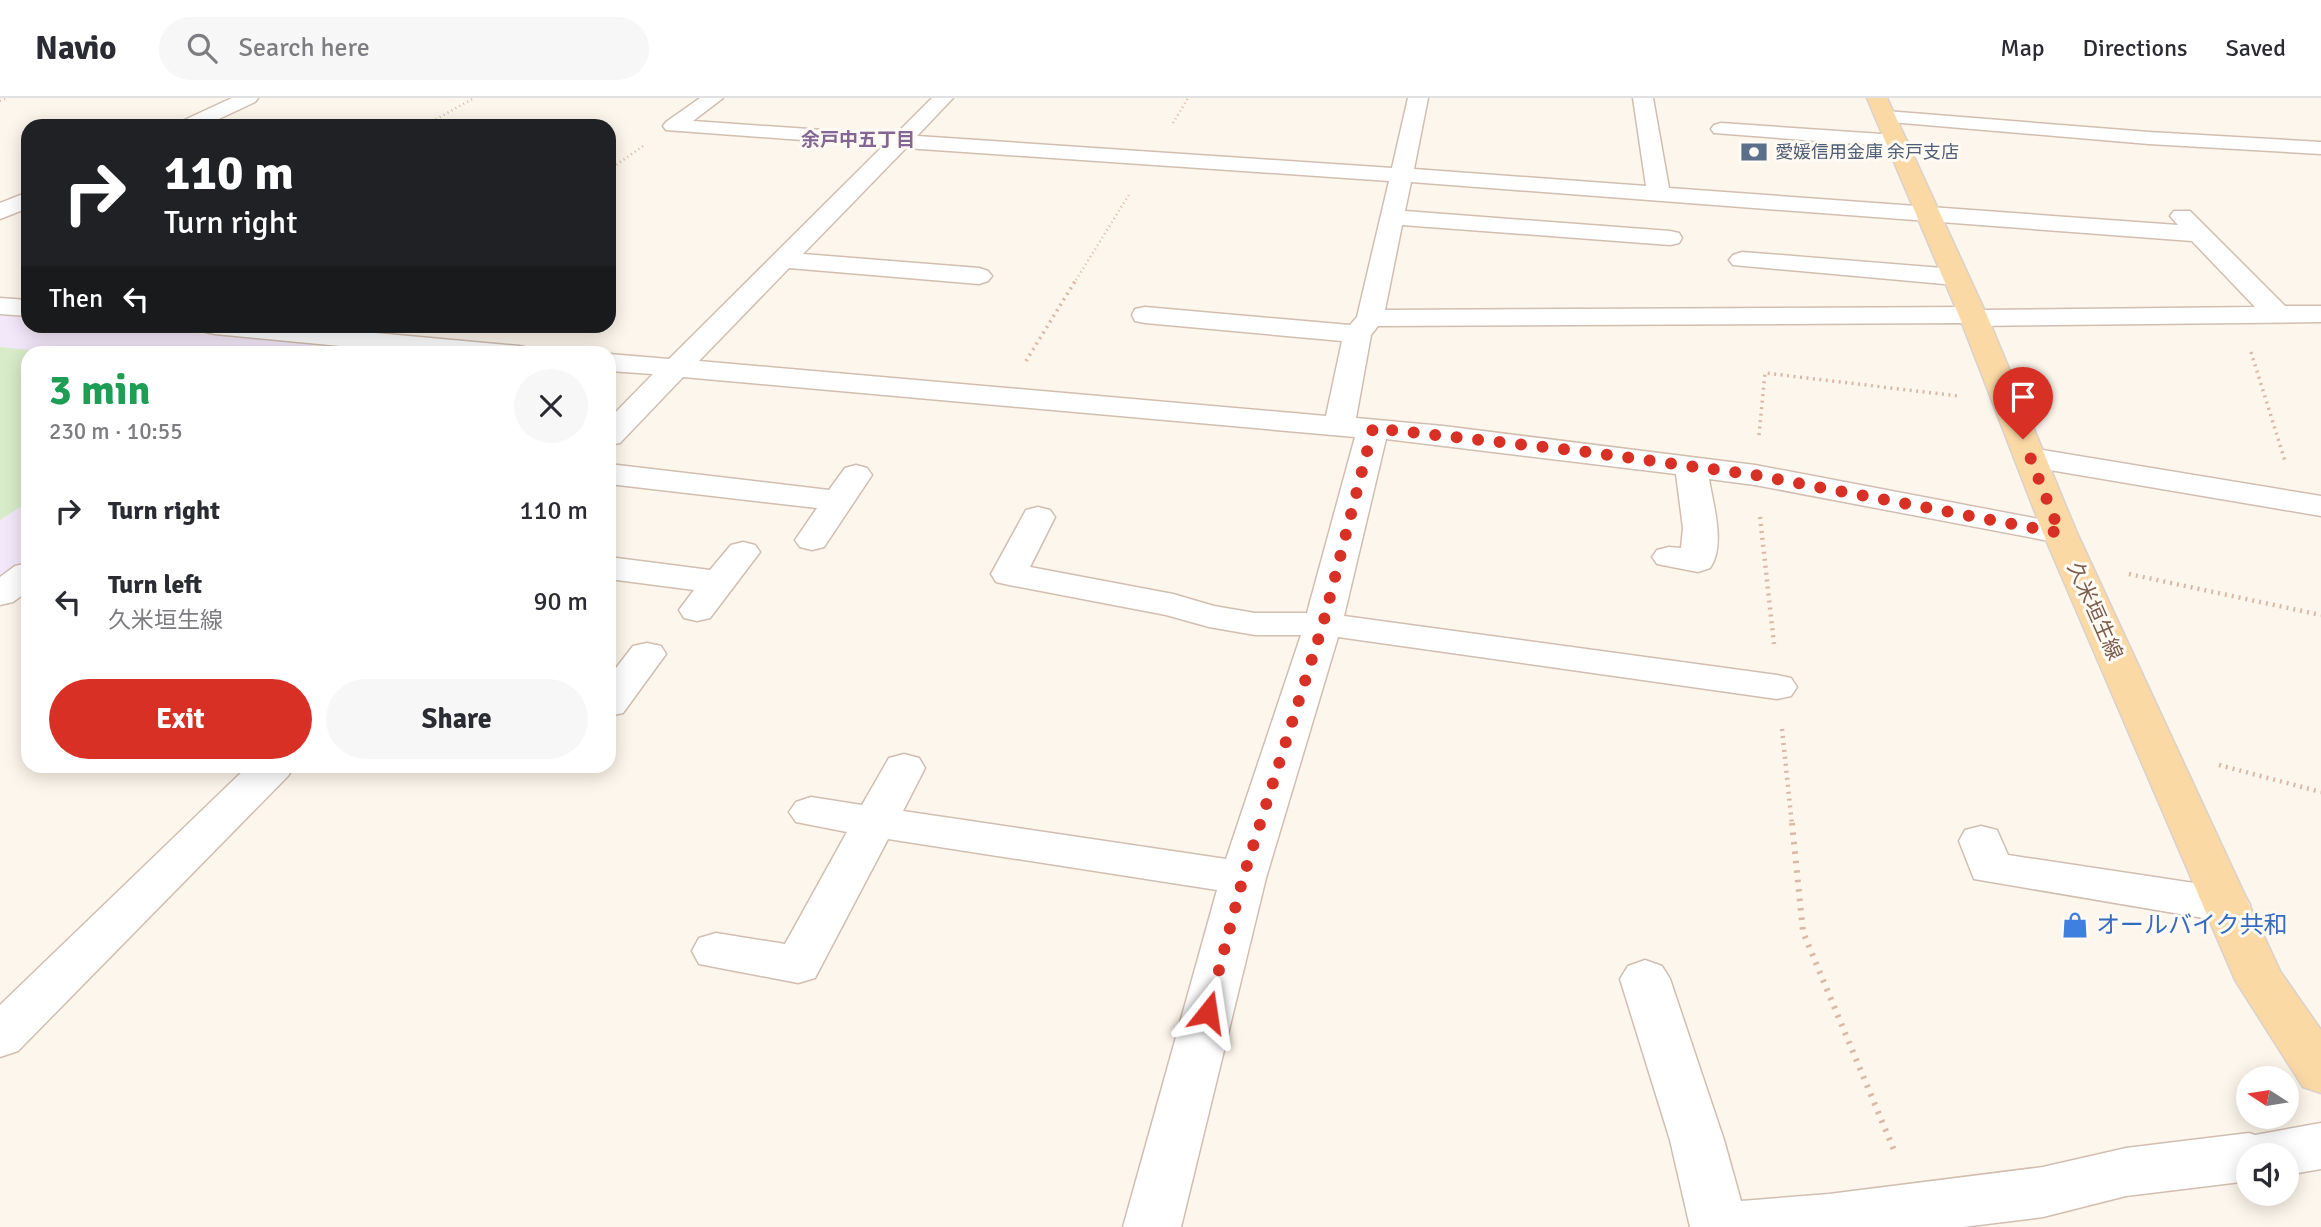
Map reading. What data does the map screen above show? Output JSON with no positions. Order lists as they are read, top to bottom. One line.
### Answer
{"streets":{"main road":["久米垣生線"]},"districts":["余戸中五丁目"],"places":{"bank":["愛媛信用金庫 余戸支店"],"shop":["オールバイク共和"]},"north":"left","page":{"header":"Navio","search":"Search here","nav":["Map","Directions","Saved"],"turn":["110 m","Turn right"],"then":"Then","heading":["3 min","230 m · 10:55"],"list":[{"name":"Turn right","value":"110 m"},{"name":"Turn left","note":"久米垣生線","value":"90 m"}],"buttons":["Exit","Share"]}}
